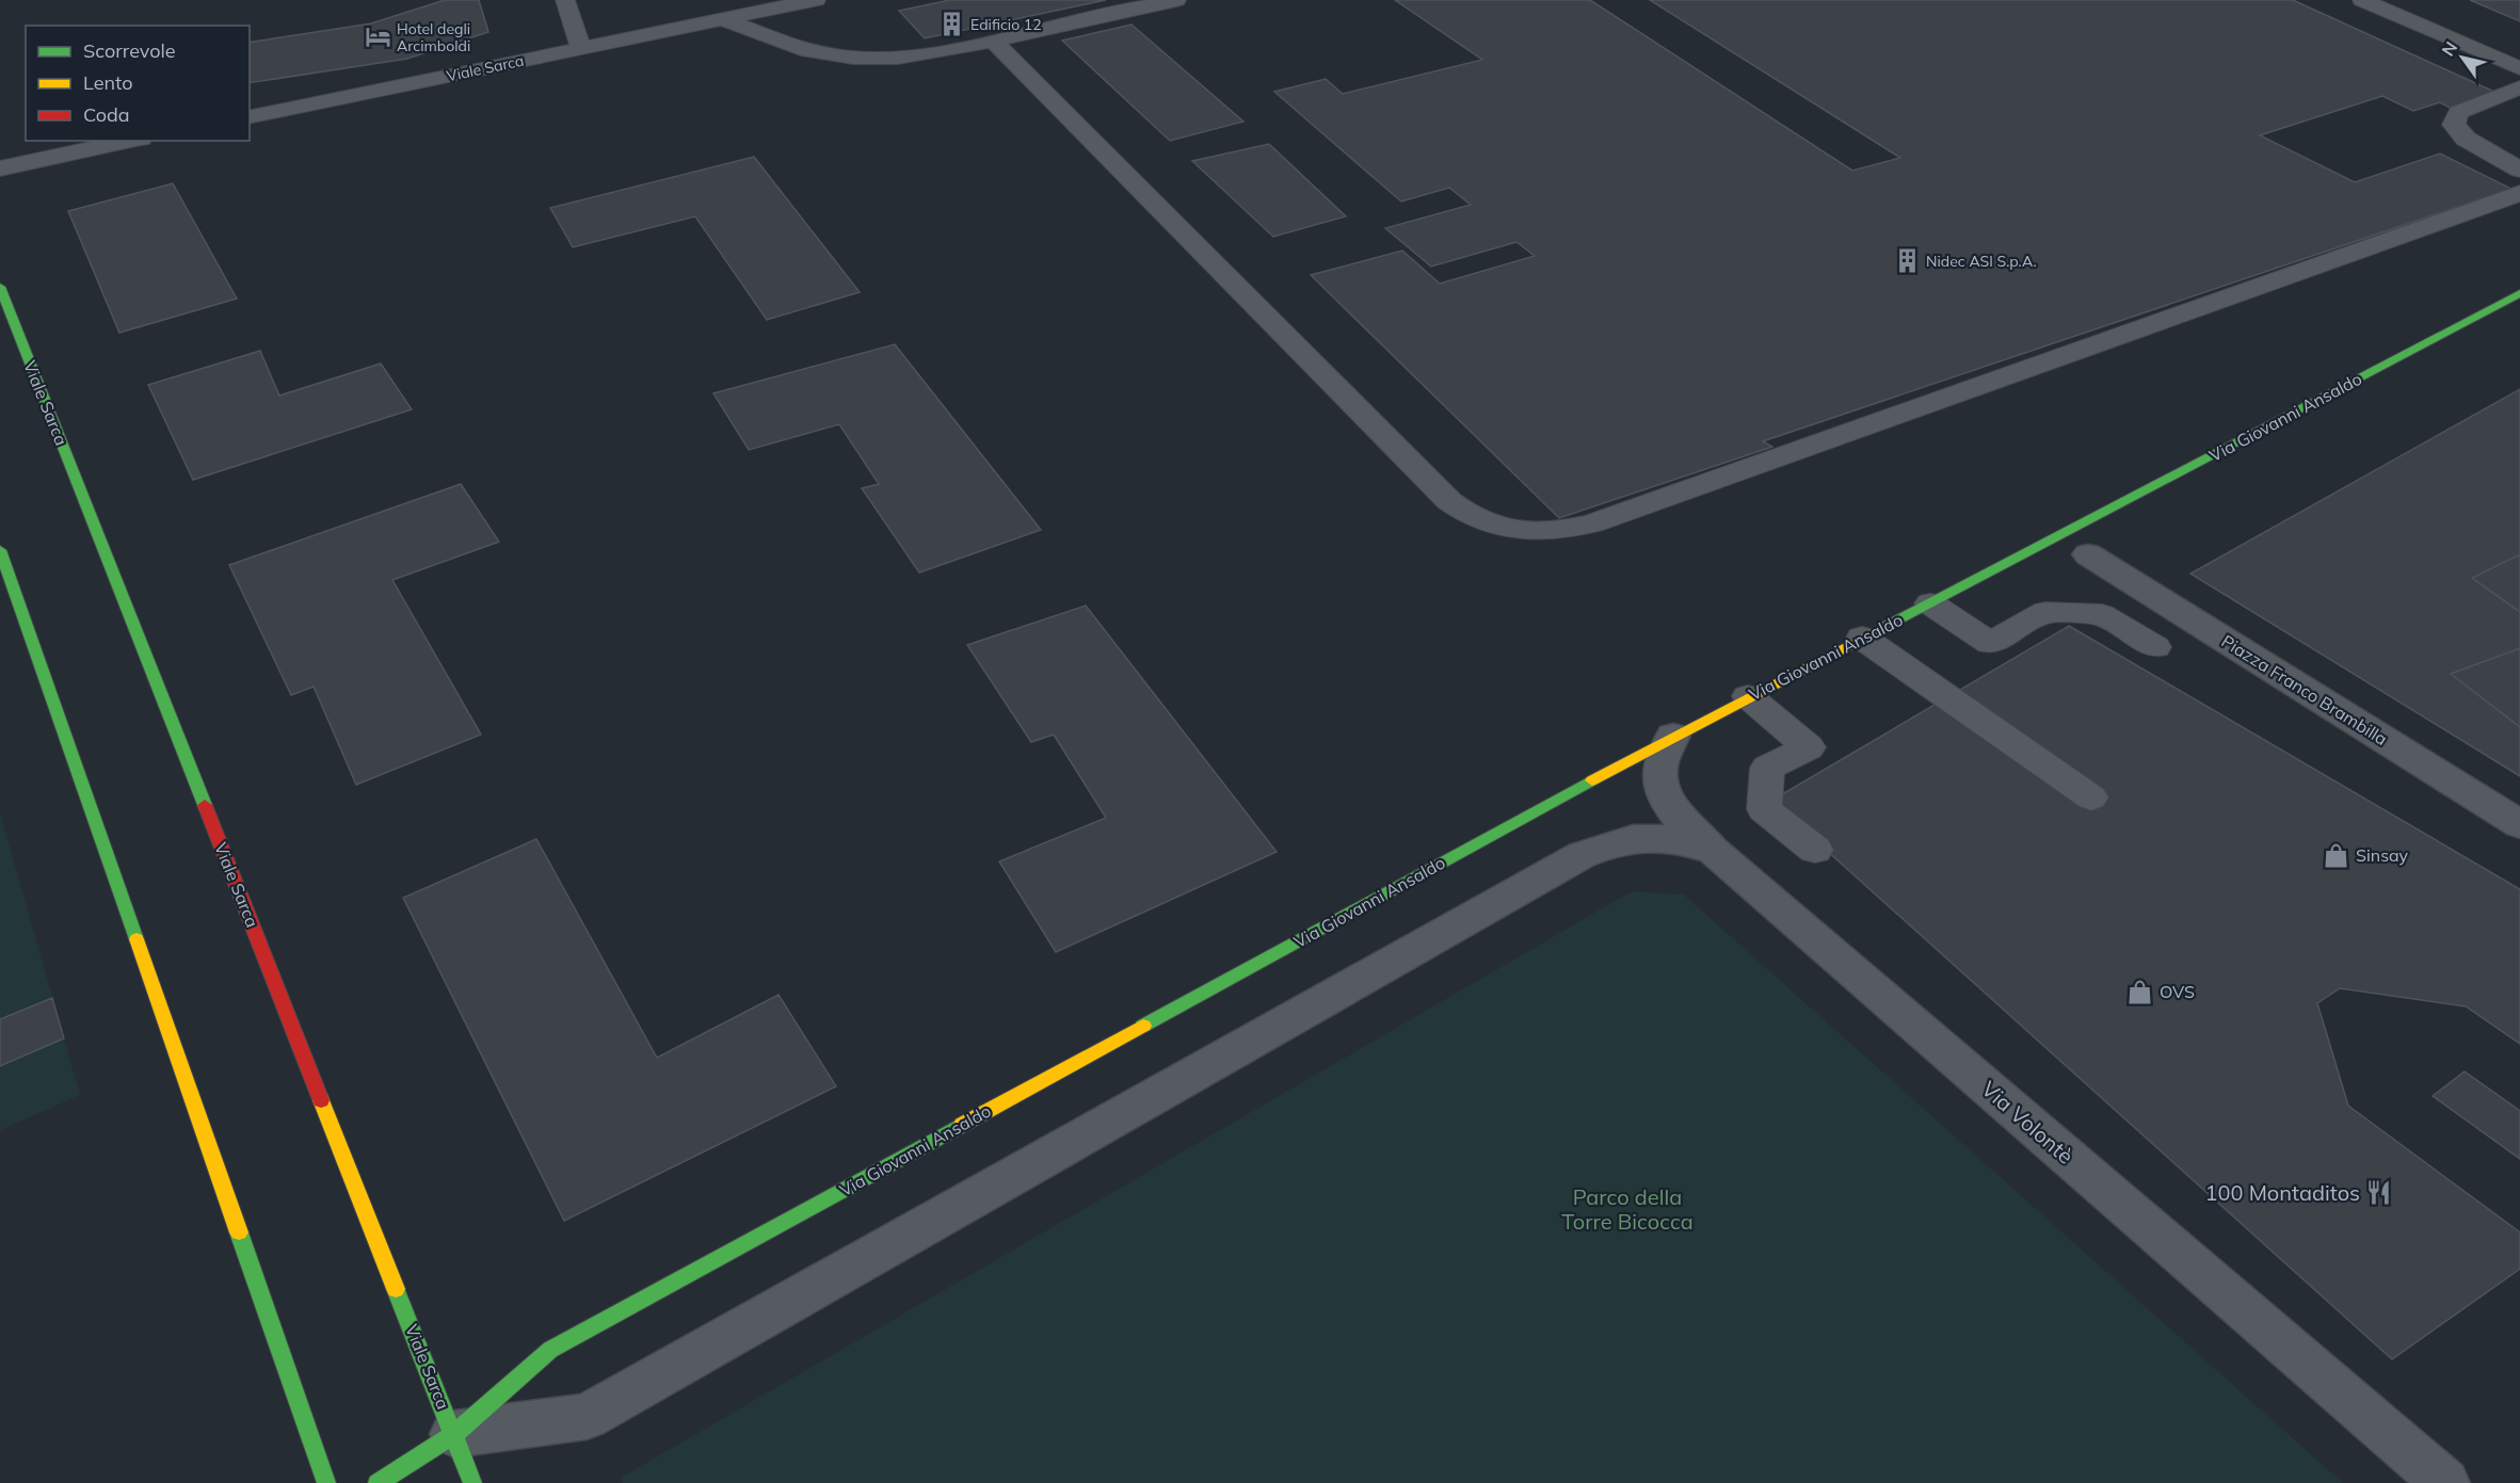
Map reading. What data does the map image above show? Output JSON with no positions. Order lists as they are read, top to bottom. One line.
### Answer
{"streets":{"street":["Viale Sarca","Via Giovanni Ansaldo","Piazza Franco Brambilla","Via Volontè"]},"crossings":[["Viale Sarca","Via Giovanni Ansaldo"],["Viale Sarca","Via Volontè"],["Via Giovanni Ansaldo","Via Volontè"]],"parks":["Parco della Torre Bicocca"],"places":{"building":["Edificio 12","Nidec ASI S.p.A."],"hotel":["Hotel degli Arcimboldi"],"shop":["Sinsay","OVS"],"restaurant":["100 Montaditos"]},"legend":["Scorrevole","Lento","Coda"],"north":"top left"}
